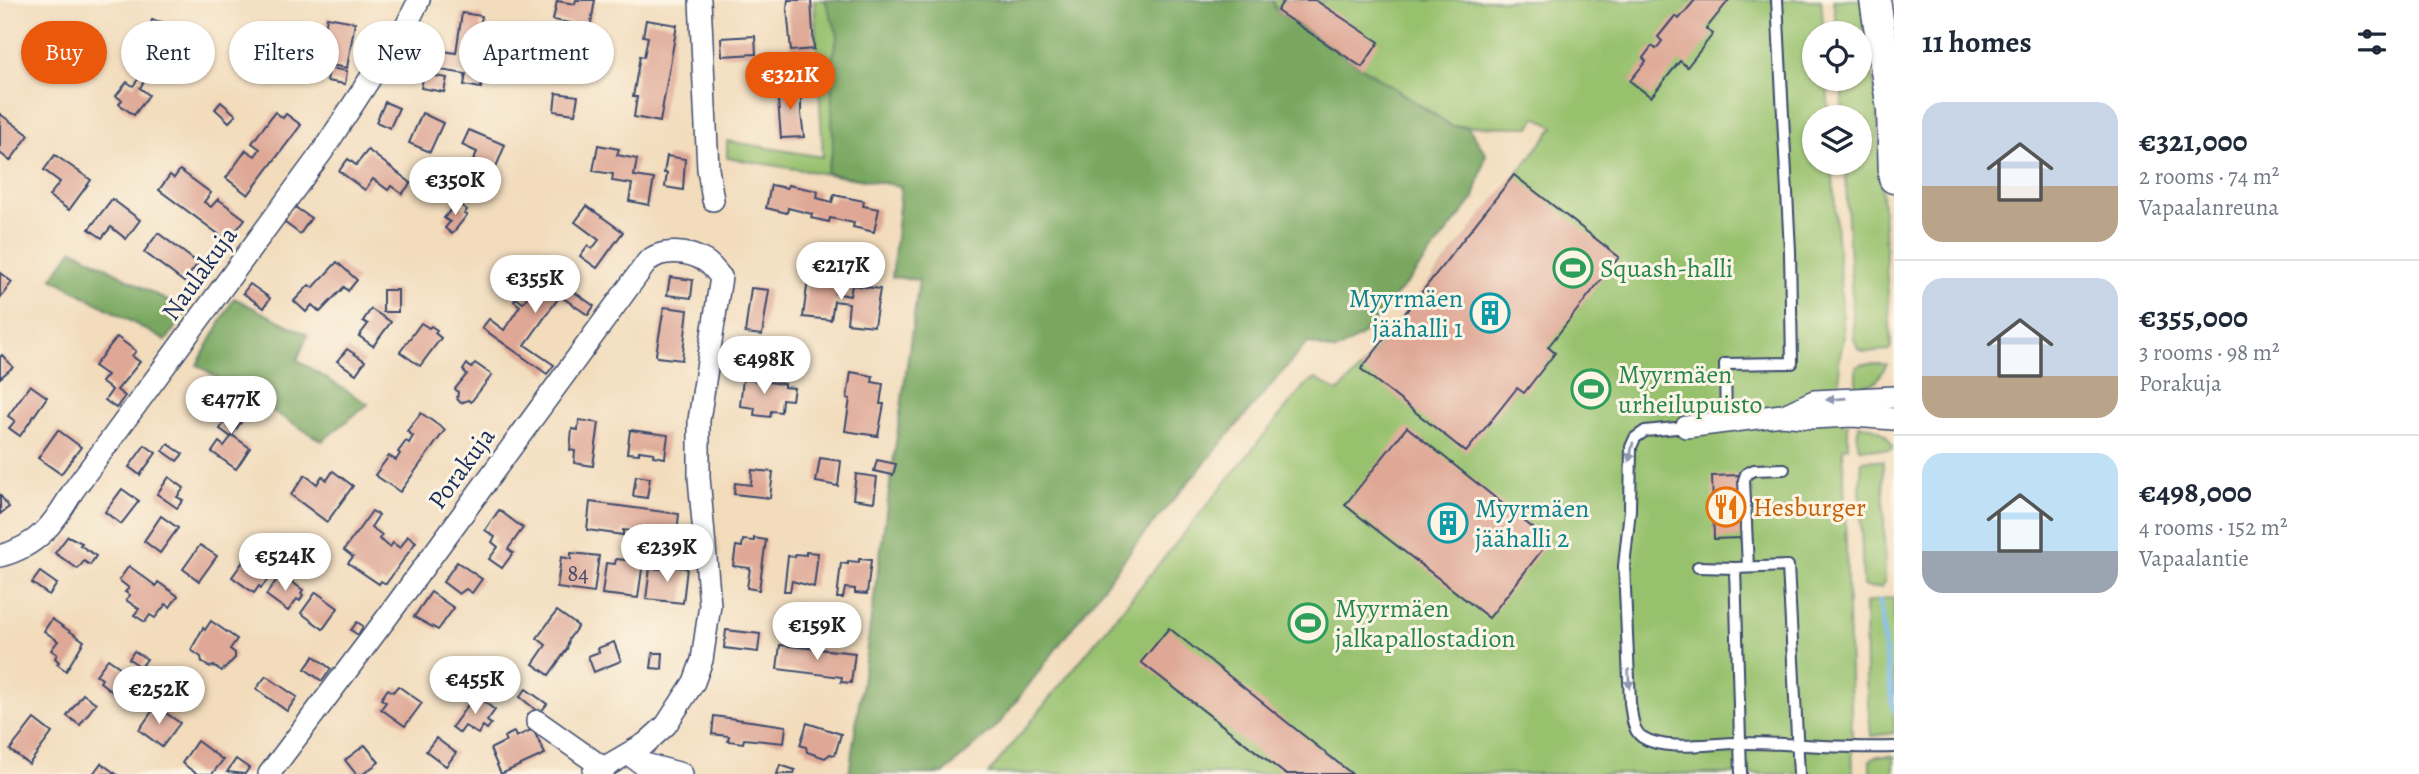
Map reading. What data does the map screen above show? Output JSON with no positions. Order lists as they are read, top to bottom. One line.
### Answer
{"streets":{"street":["Naulakuja","Porakuja"]},"places":{"sports":["Squash-halli","Myyrmäen urheilupuisto","Myyrmäen jalkapallostadion"],"building":["Myyrmäen jäähalli 1","Myyrmäen jäähalli 2"],"restaurant":["Hesburger"]},"house_numbers":["84"],"page":{"heading":"11 homes","chip":["Buy","Rent","Filters","New","Apartment"],"price":["€321K","€350K","€217K","€355K","€498K","€477K","€239K","€524K","€159K","€455K","€252K"],"list":[{"name":"€321,000","note":"2 rooms · 74 m² · Vapaalanreuna"},{"name":"€355,000","note":"3 rooms · 98 m² · Porakuja"},{"name":"€498,000","note":"4 rooms · 152 m² · Vapaalantie"}]}}
